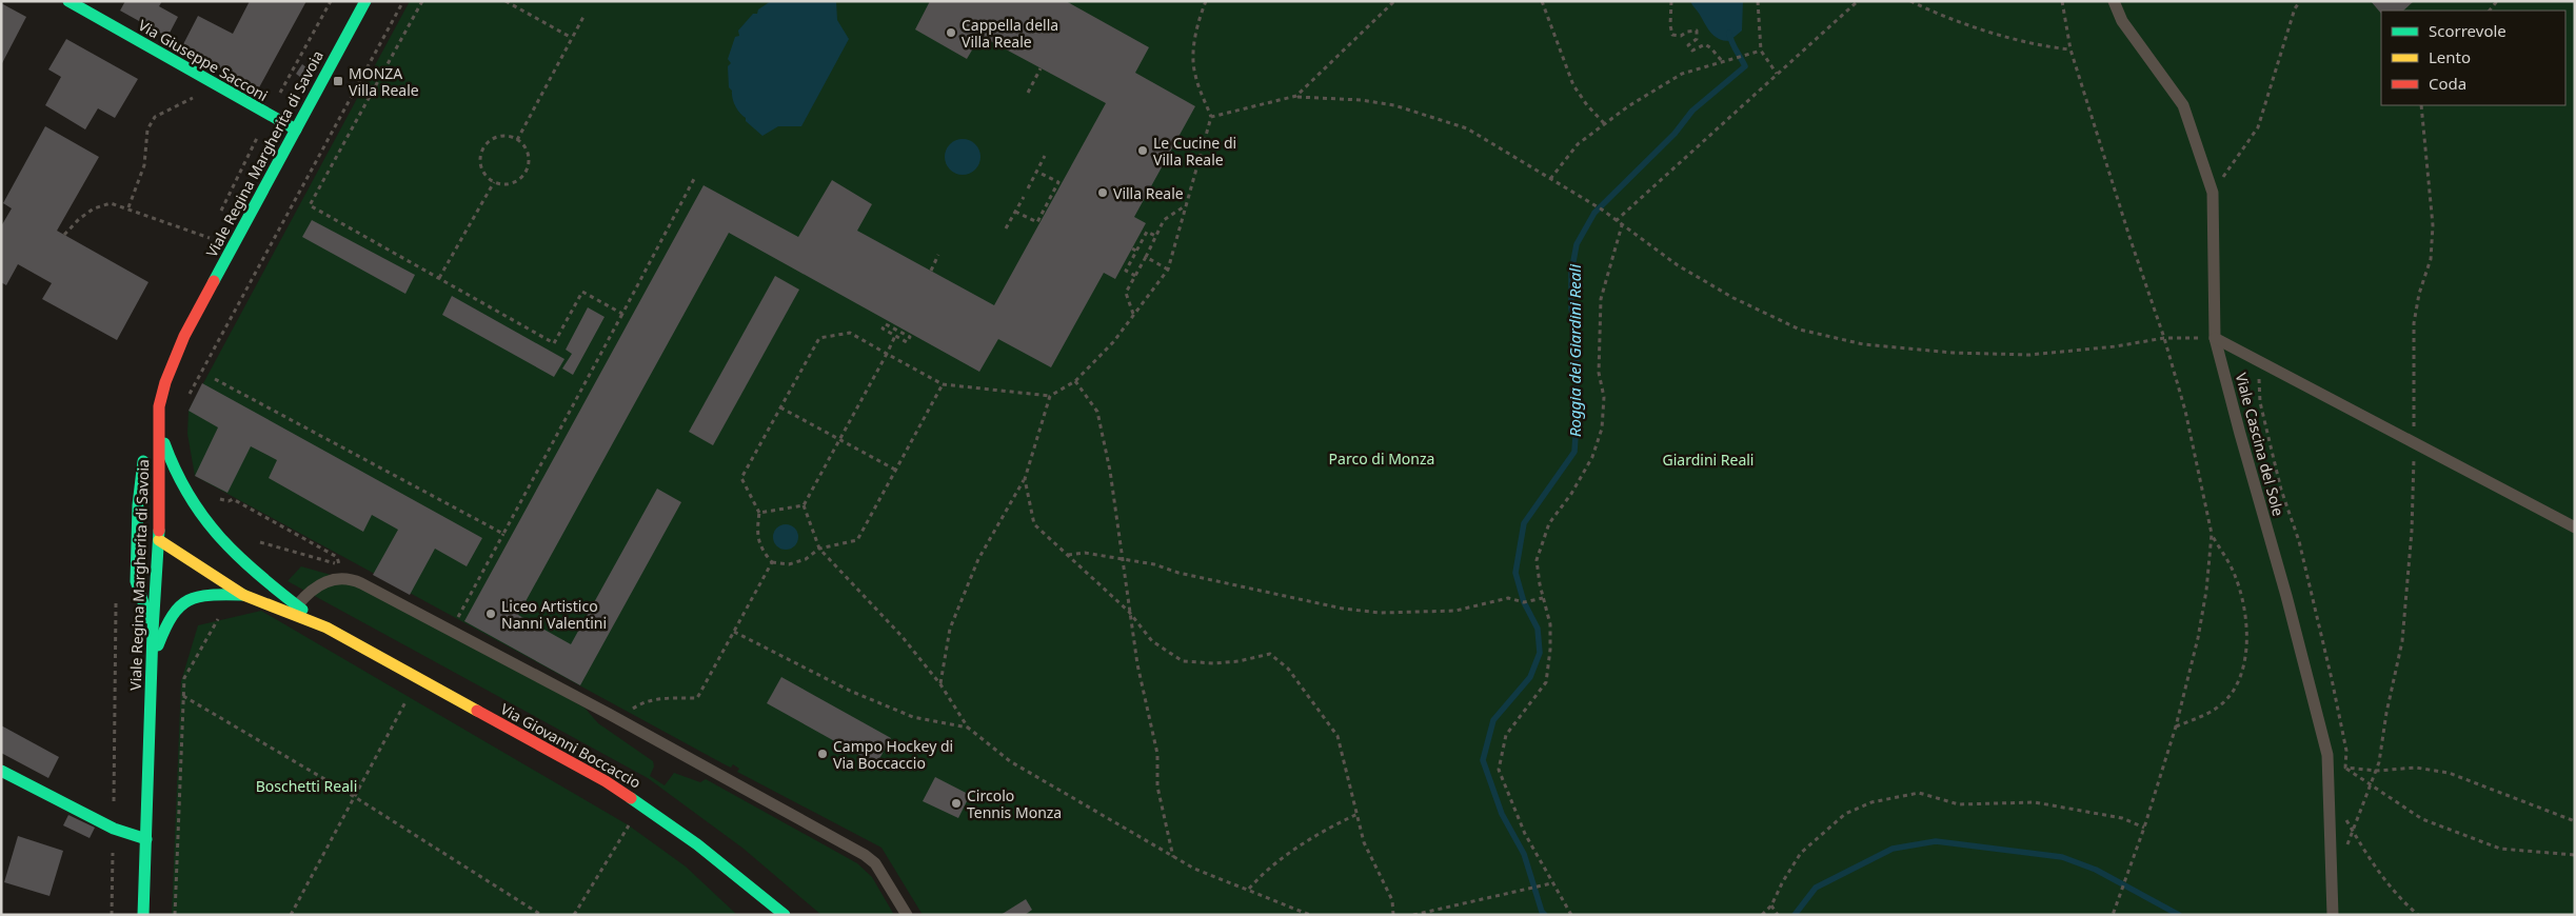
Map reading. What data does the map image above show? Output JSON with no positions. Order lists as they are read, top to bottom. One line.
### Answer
{"streets":{"main road":["Via Giuseppe Sacconi","Viale Regina Margherita di Savoia","Via Giovanni Boccaccio"],"lane":["Viale Cascina del Sole"]},"crossings":[["Via Giuseppe Sacconi","Viale Regina Margherita di Savoia"],["Viale Regina Margherita di Savoia","Via Giovanni Boccaccio"]],"water":["Roggia dei Giardini Reali"],"parks":["Parco di Monza","Giardini Reali","Boschetti Reali"],"places":{"other":["Cappella della Villa Reale","Le Cucine di Villa Reale","Villa Reale","Liceo Artistico Nanni Valentini","Campo Hockey di Via Boccaccio","Circolo Tennis Monza"],"transit":["MONZA Villa Reale"]},"legend":["Scorrevole","Lento","Coda"]}
